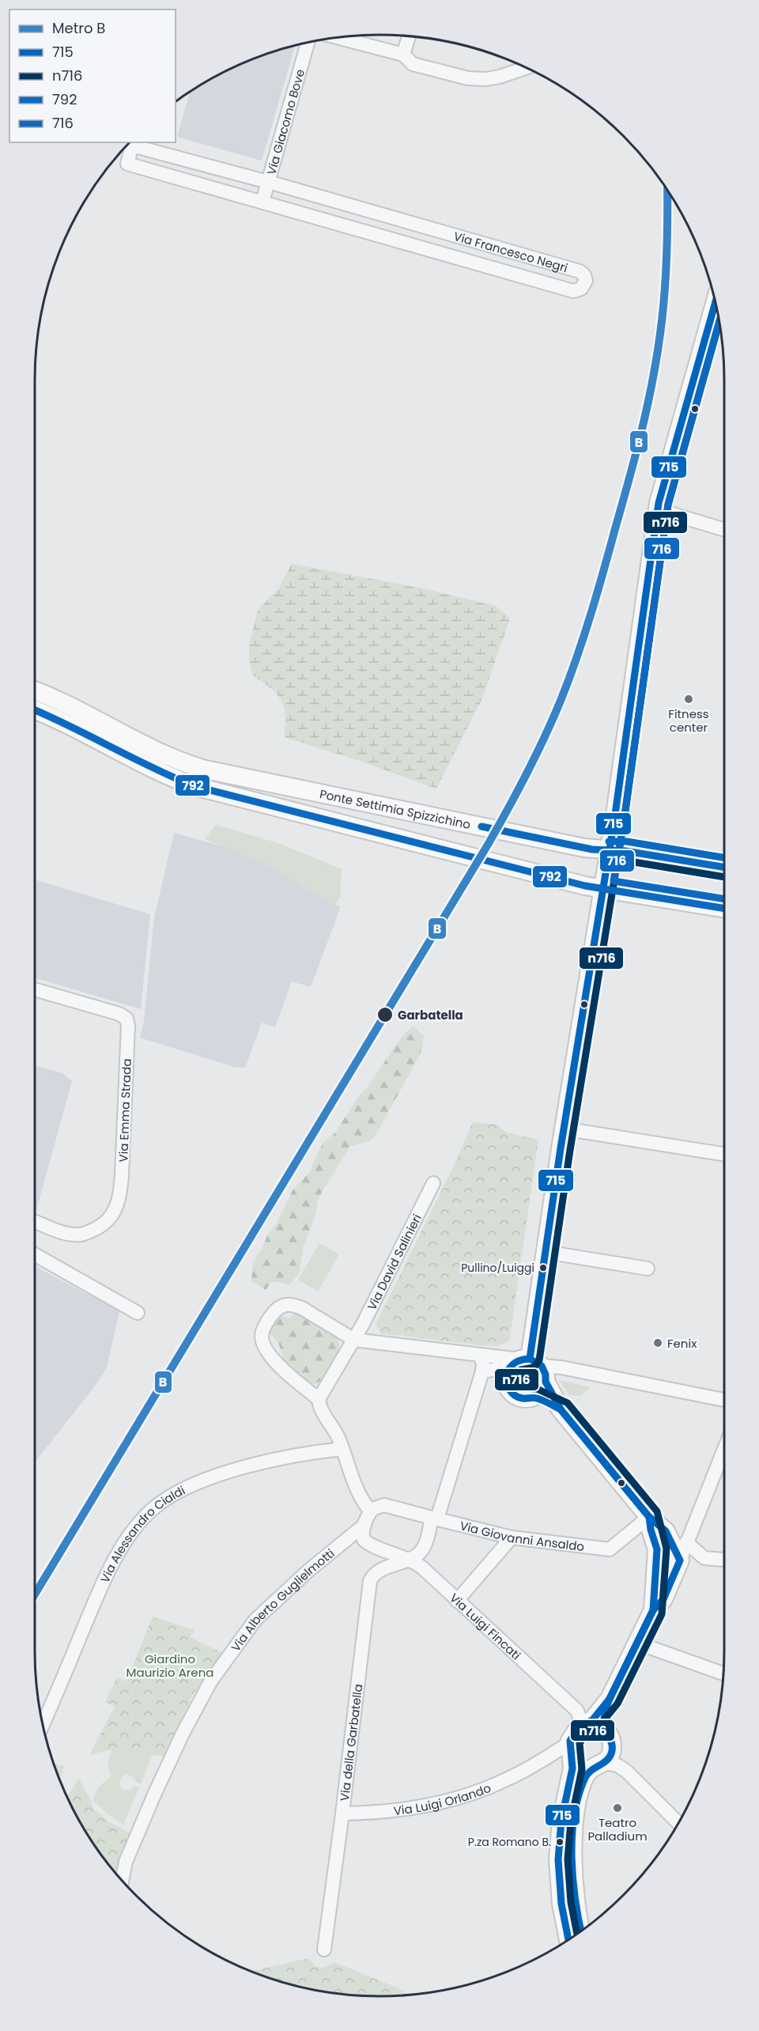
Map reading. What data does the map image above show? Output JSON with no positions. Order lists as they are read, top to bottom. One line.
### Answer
{"streets":{"street":["Via Giacomo Bove","Via Francesco Negri","Ponte Settimia Spizzichino","Via Emma Strada","Via David Salinieri","Via Giovanni Ansaldo","Via Alessandro Cialdi","Via Alberto Guglielmotti","Via Luigi Fincati","Via della Garbatella","Via Luigi Orlando"]},"crossings":[["Via Giacomo Bove","Via Francesco Negri"],["Via Alberto Guglielmotti","Via Luigi Fincati"],["Via Luigi Fincati","Via della Garbatella"],["Via Luigi Fincati","Via Luigi Orlando"],["Via della Garbatella","Via Luigi Orlando"]],"parks":["Giardino Maurizio Arena"],"places":["Fitness center","Garbatella","Pullino/Luiggi","Fenix","Teatro Palladium","P.za Romano B."],"lines":["metro line B","transit line 715","transit line n716","transit line 716","transit line 792"],"legend":["Metro B","715","n716","792","716"]}
